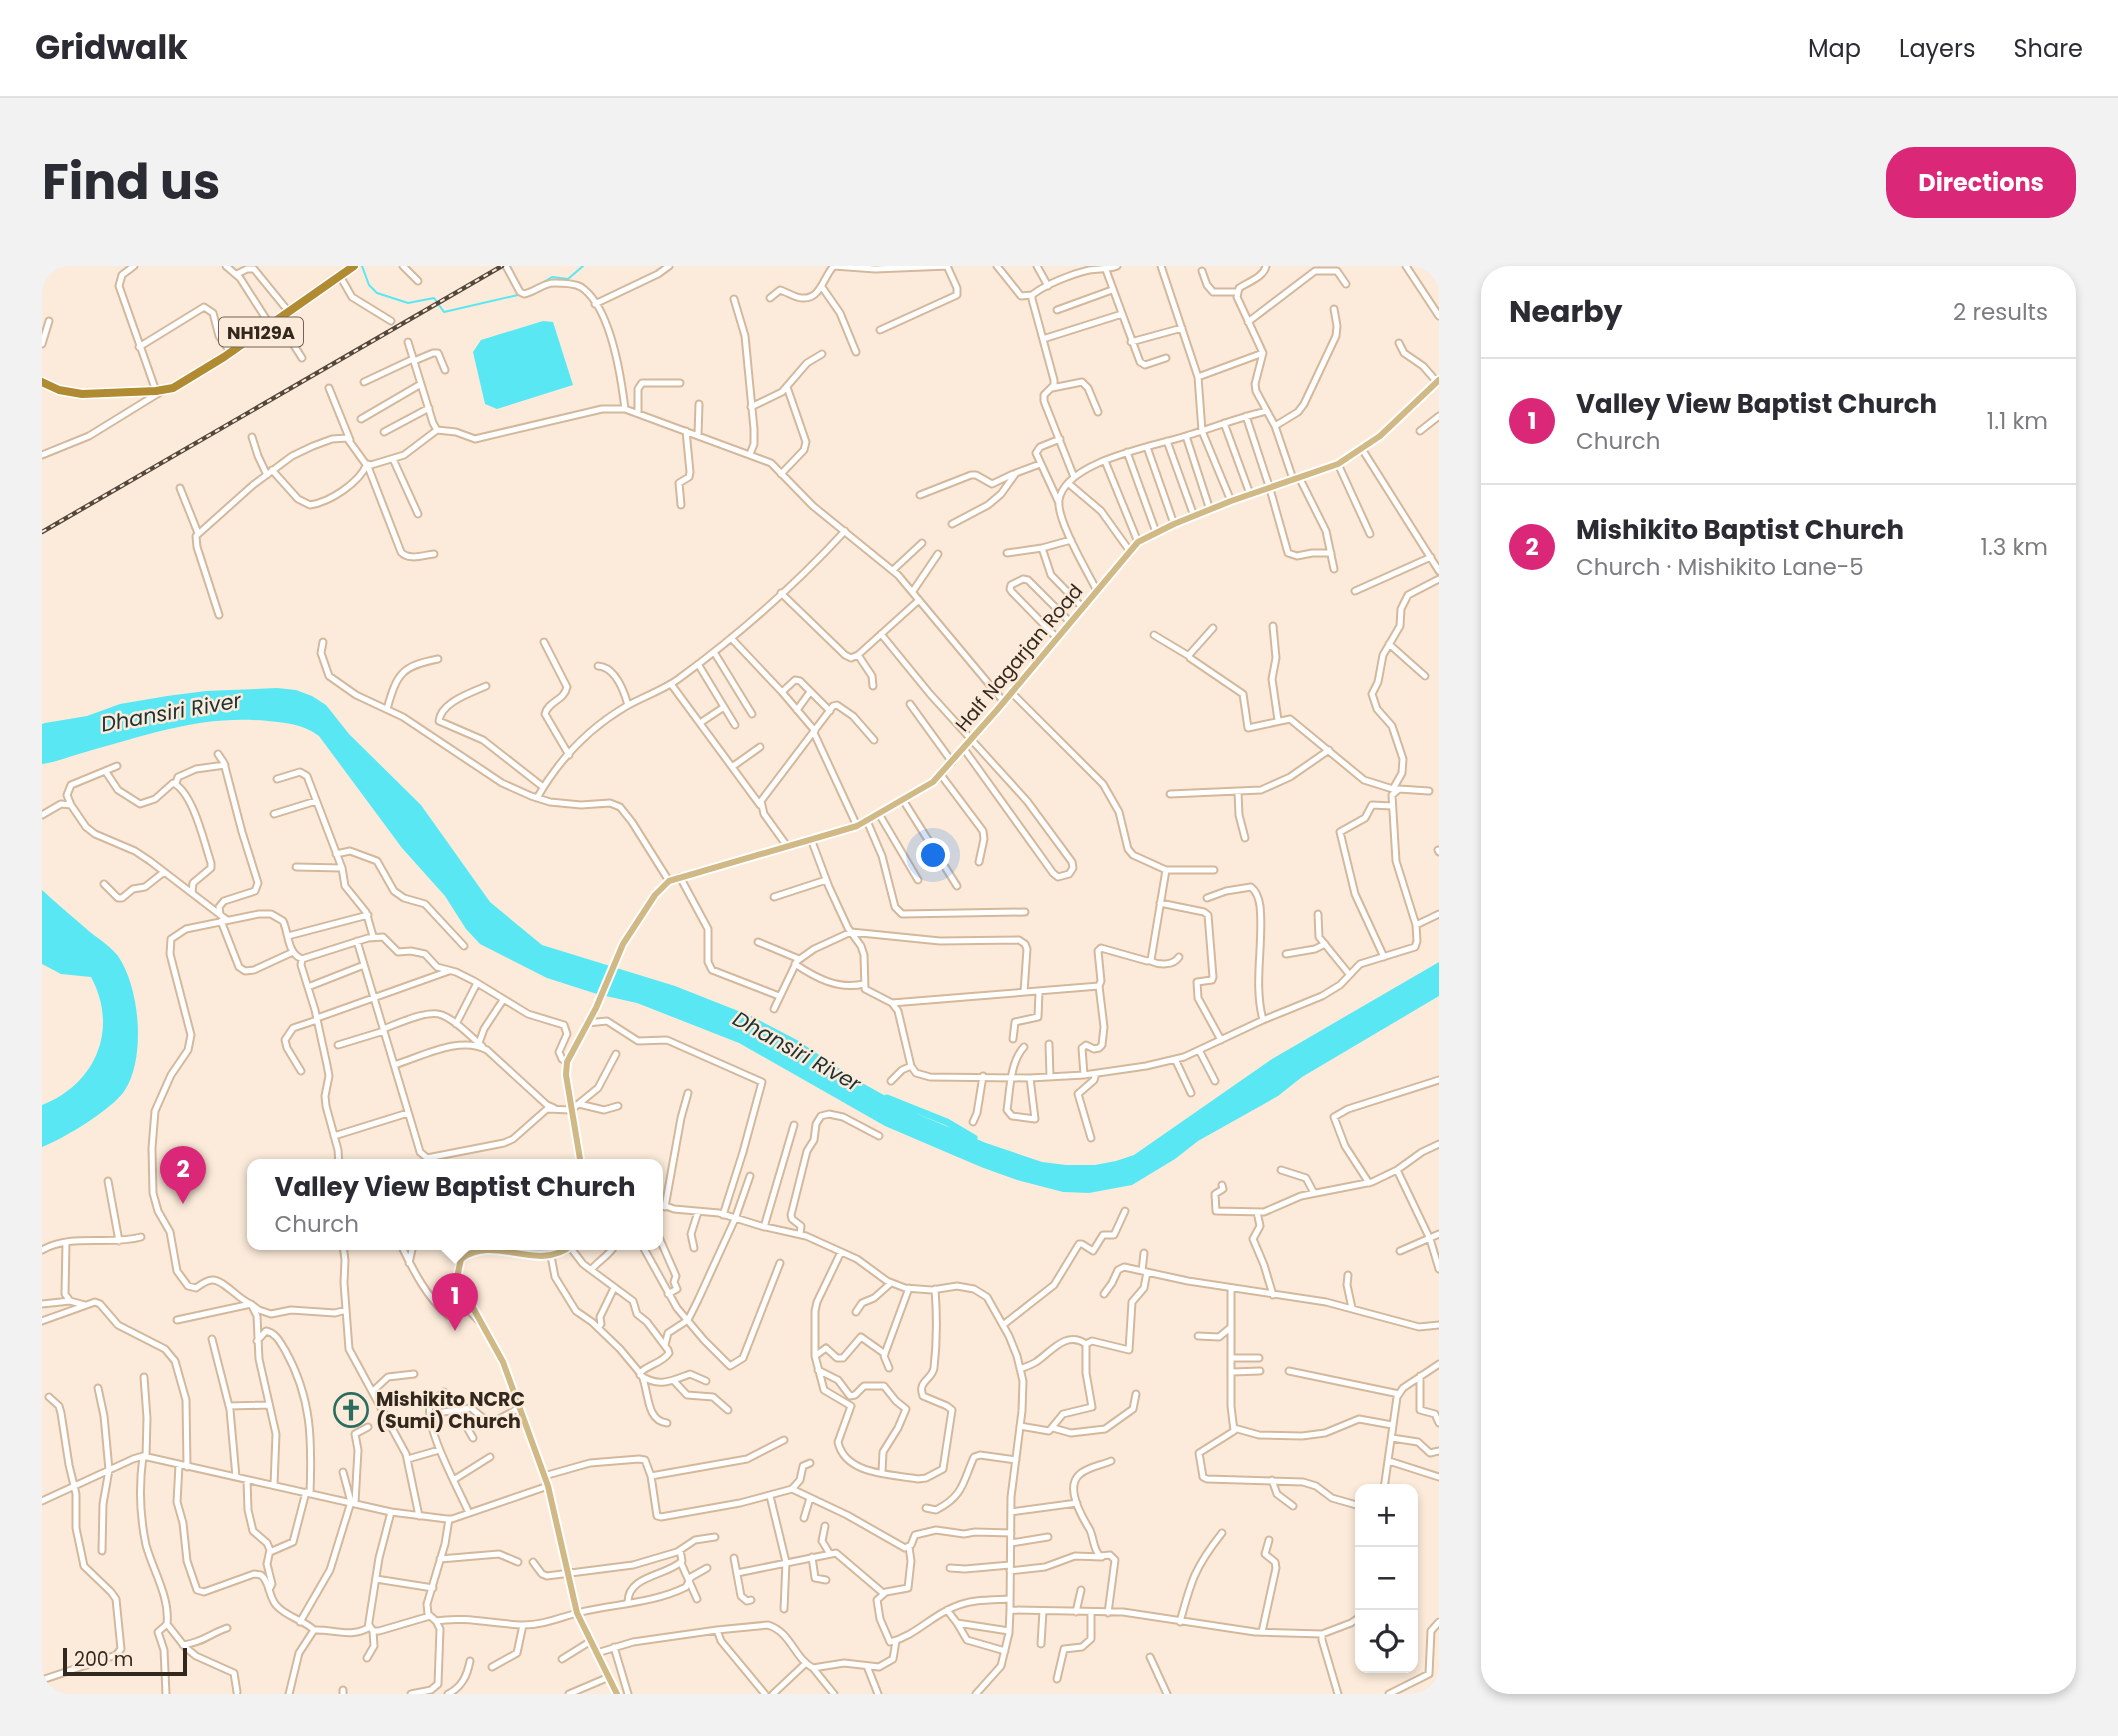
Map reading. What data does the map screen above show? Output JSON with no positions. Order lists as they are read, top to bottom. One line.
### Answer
{"streets":{"highway":["NH129A"],"main road":["Half Nagarjan Road"]},"water":["Dhansiri River"],"places":{"church":["Mishikito NCRC (Sumi) Church"]},"scale_bar":"200 m","page":{"header":"Gridwalk","nav":["Map","Layers","Share"],"title":"Find us","buttons":"Directions","heading":["Nearby","2 results"],"list":[{"mark":"1","name":"Valley View Baptist Church","note":"Church","value":"1.1 km"},{"mark":"2","name":"Mishikito Baptist Church","note":"Church · Mishikito Lane-5","value":"1.3 km"}],"pins":["2","1"],"popup":["Valley View Baptist Church","Church"],"map_buttons":["+","−"],"scale":"200 m"}}
